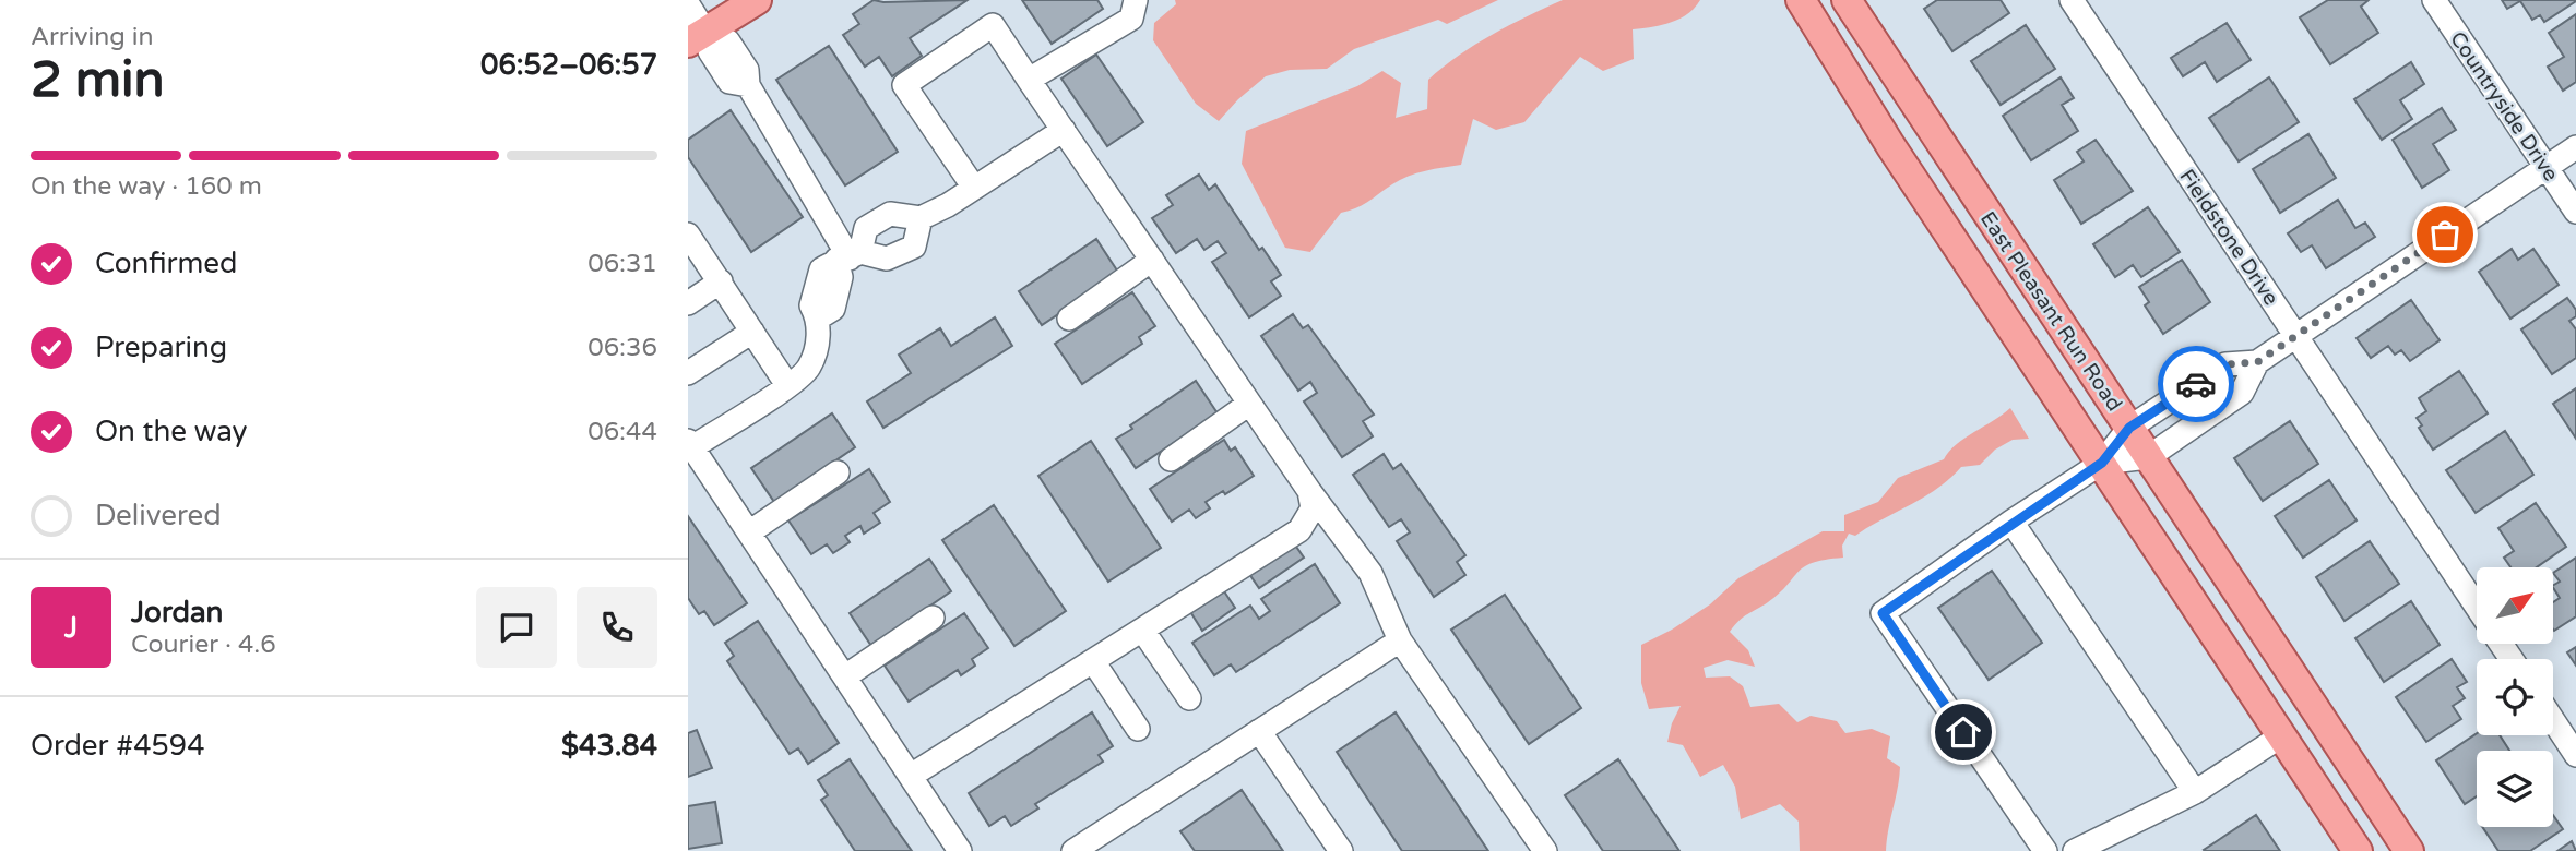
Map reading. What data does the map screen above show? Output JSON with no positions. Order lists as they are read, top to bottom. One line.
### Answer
{"streets":{"main road":["East Pleasant Run Road"],"street":["Countryside Drive","Fieldstone Drive"]},"north":"top right","page":{"heading":["2 min","Arriving in","06:52–06:57"],"panel":["Jordan","Courier · 4.6","Order #4594","$43.84"],"bar":"On the way · 160 m","list":[["Confirmed","06:31"],["Preparing","06:36"],["On the way","06:44"],"Delivered"],"round":"J"}}
